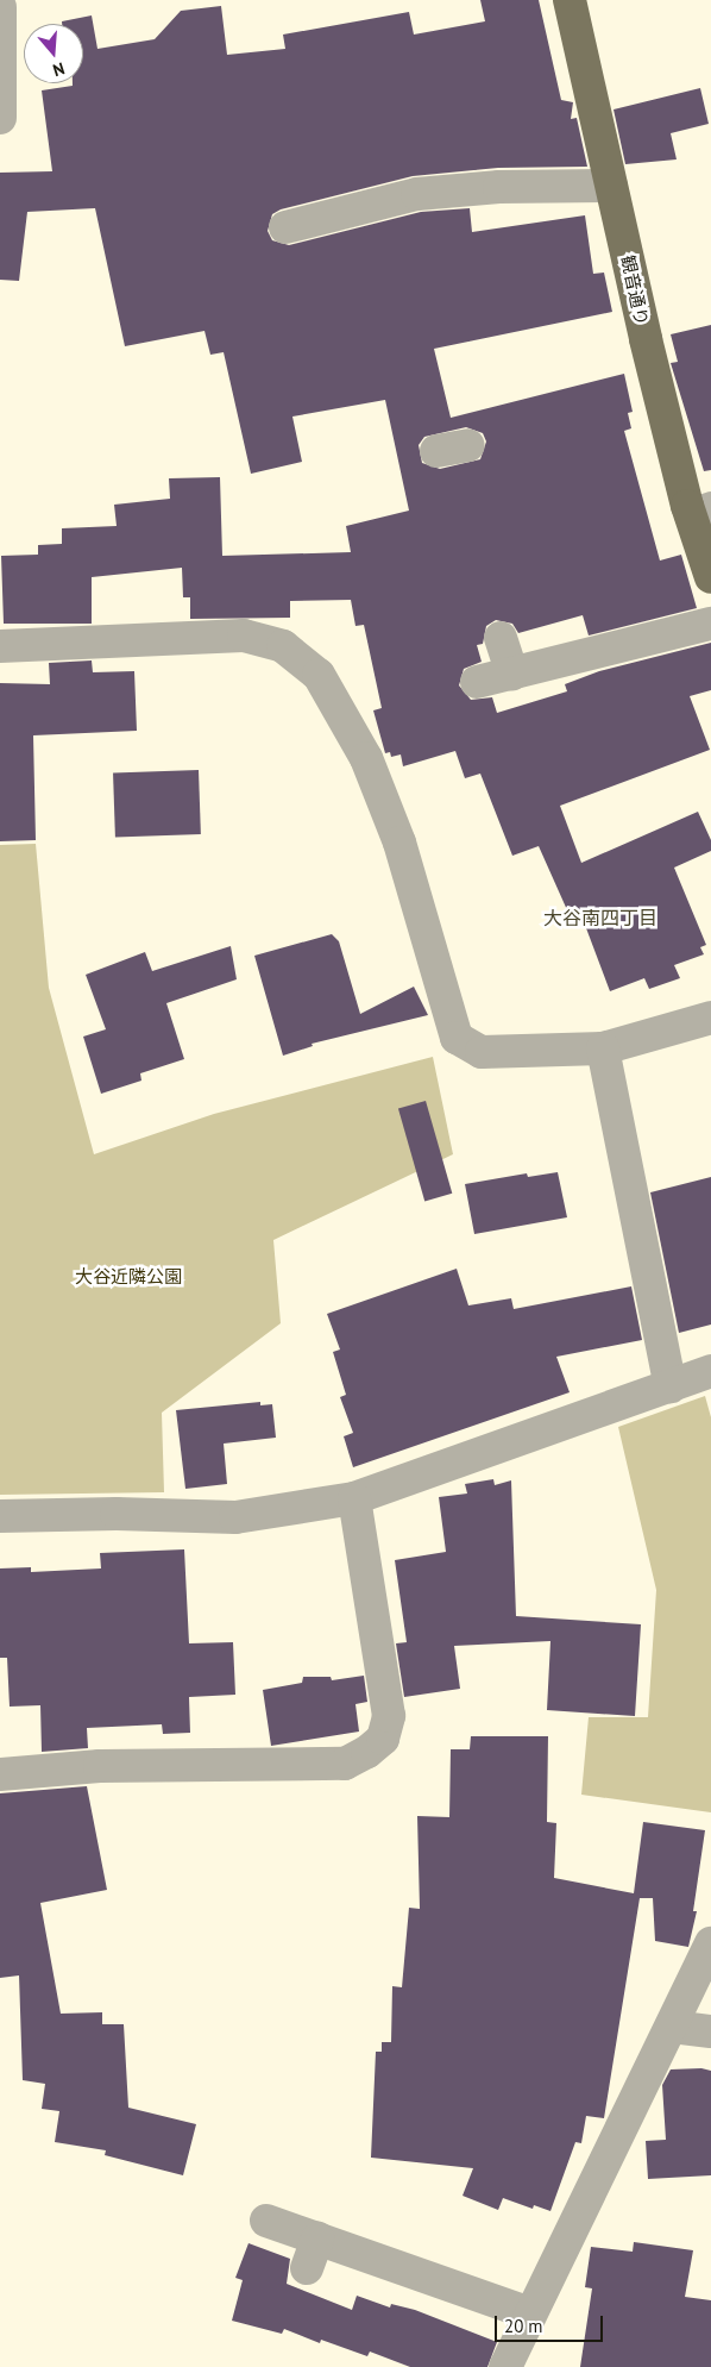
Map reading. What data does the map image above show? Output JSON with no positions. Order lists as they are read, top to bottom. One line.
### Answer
{"streets":{"main road":["観音通り"]},"districts":["大谷南四丁目"],"parks":["大谷近隣公園"],"scale_bar":"20 m","north":"bottom"}
